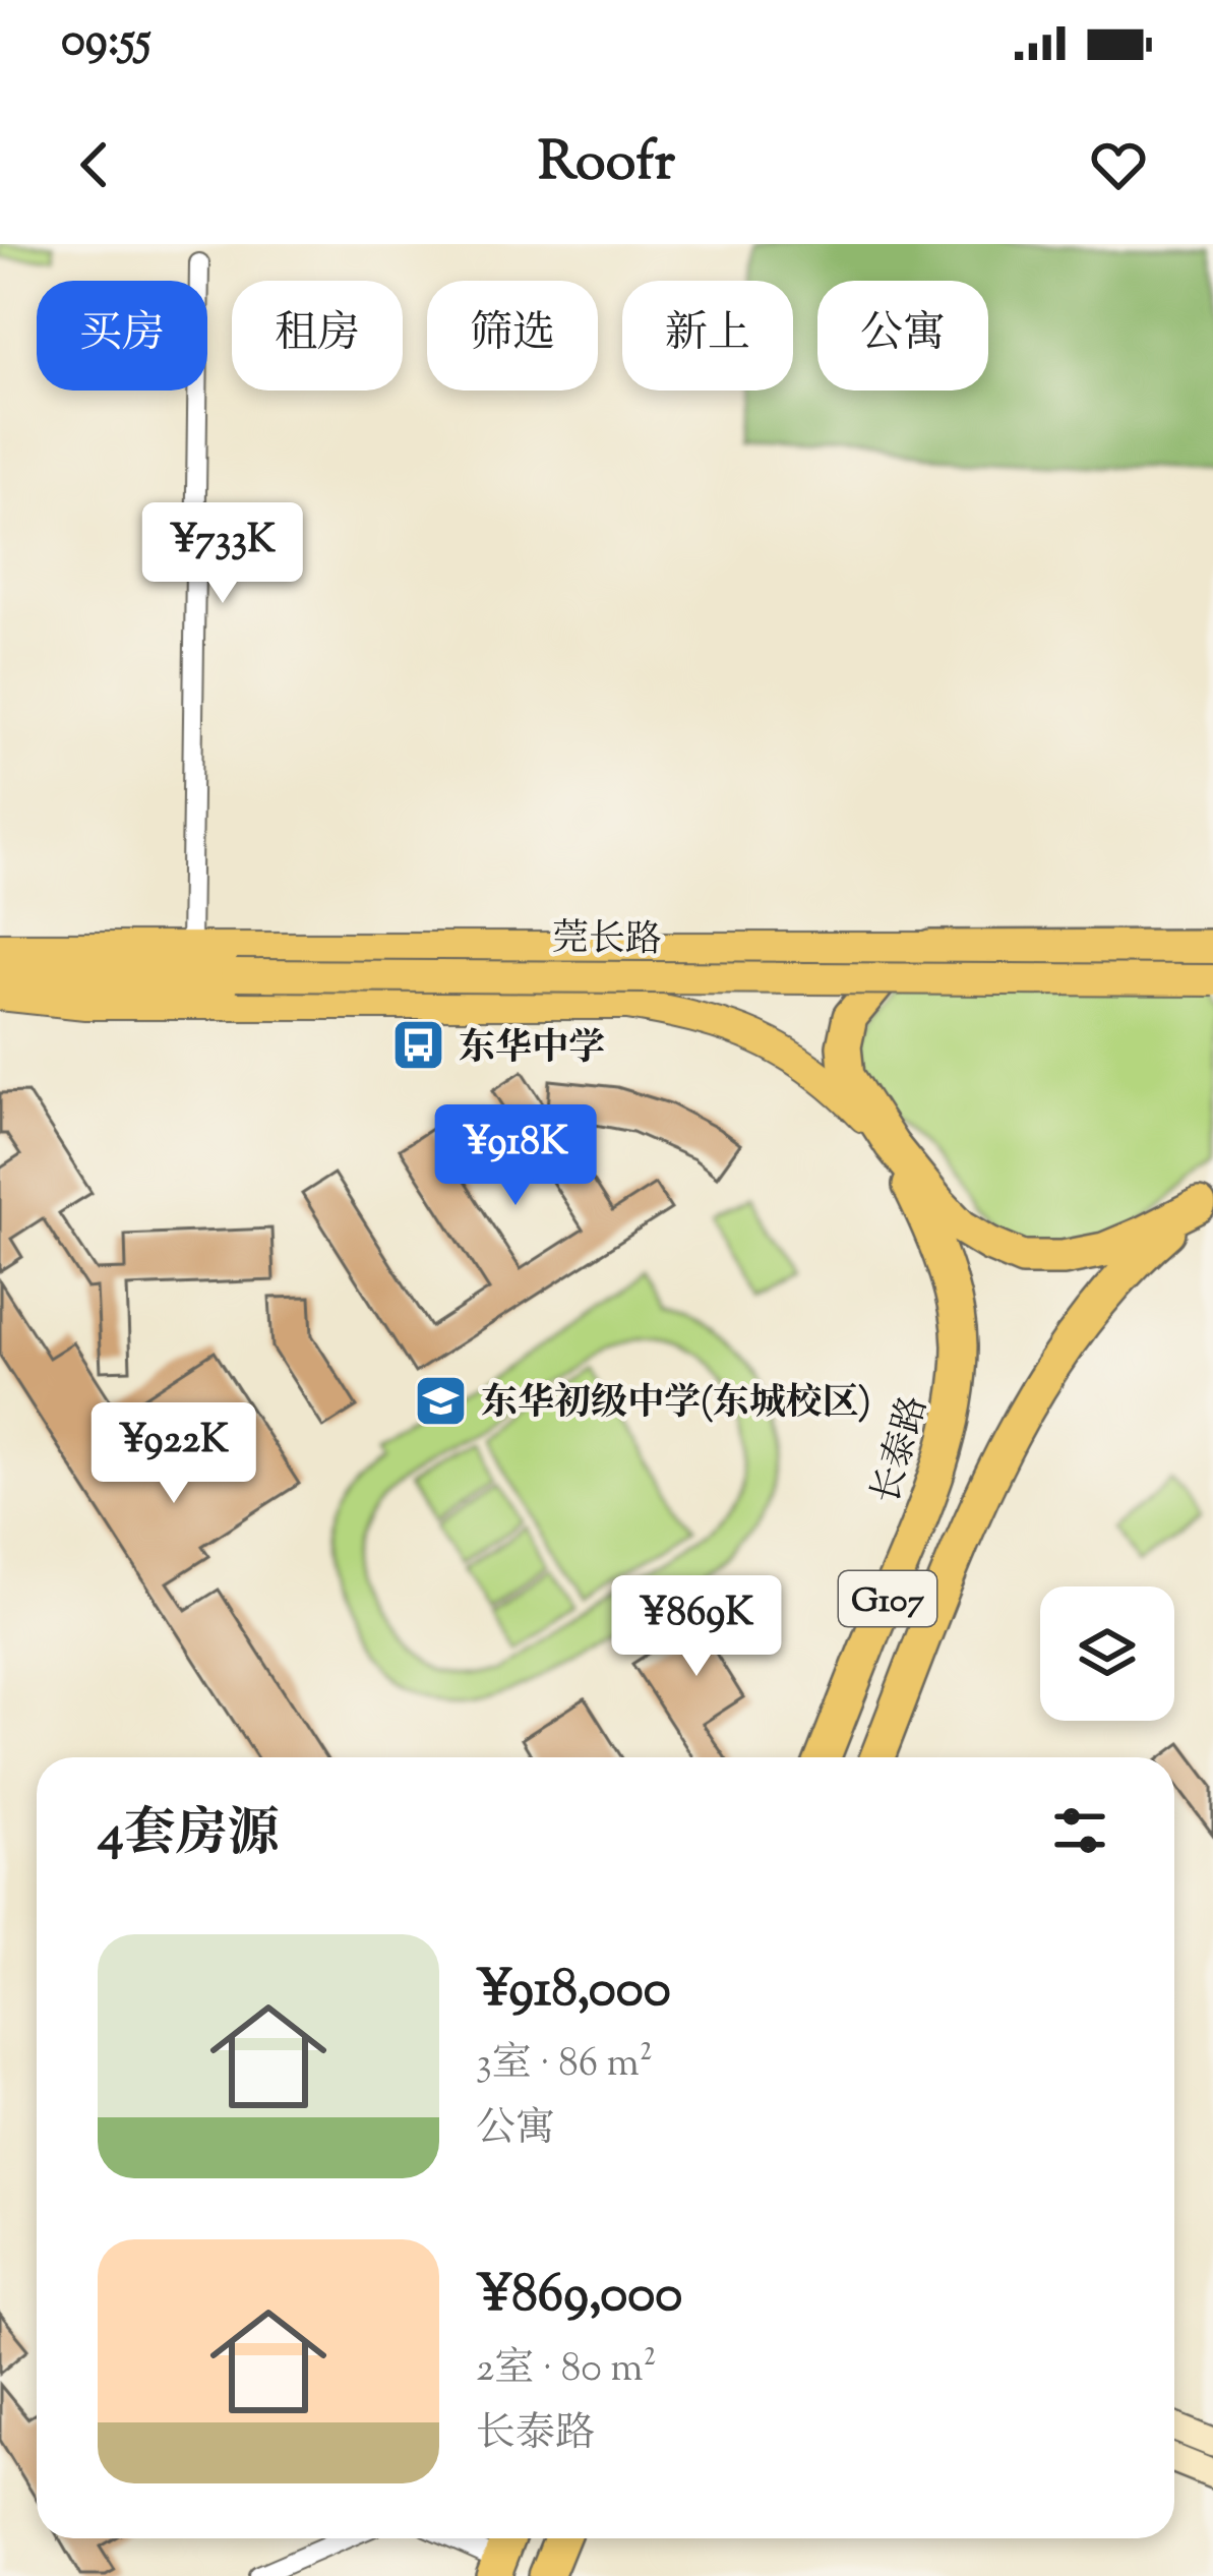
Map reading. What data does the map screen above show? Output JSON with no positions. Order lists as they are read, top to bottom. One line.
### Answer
{"streets":{"highway":["莞长路","长泰路","G107"]},"crossings":[["莞长路","长泰路"],["莞长路","G107"],["长泰路","G107"]],"places":{"bus stop":["东华中学"],"school or university":["东华初级中学(东城校区)"]},"page":{"status":"09:55","header":"Roofr","chip":["买房","租房","筛选","新上","公寓"],"price":["¥733K","¥918K","¥922K","¥869K"],"heading":"4套房源","list":[{"name":"¥918,000","note":"3室 · 86 m² · 公寓"},{"name":"¥869,000","note":"2室 · 80 m² · 长泰路"}]}}
